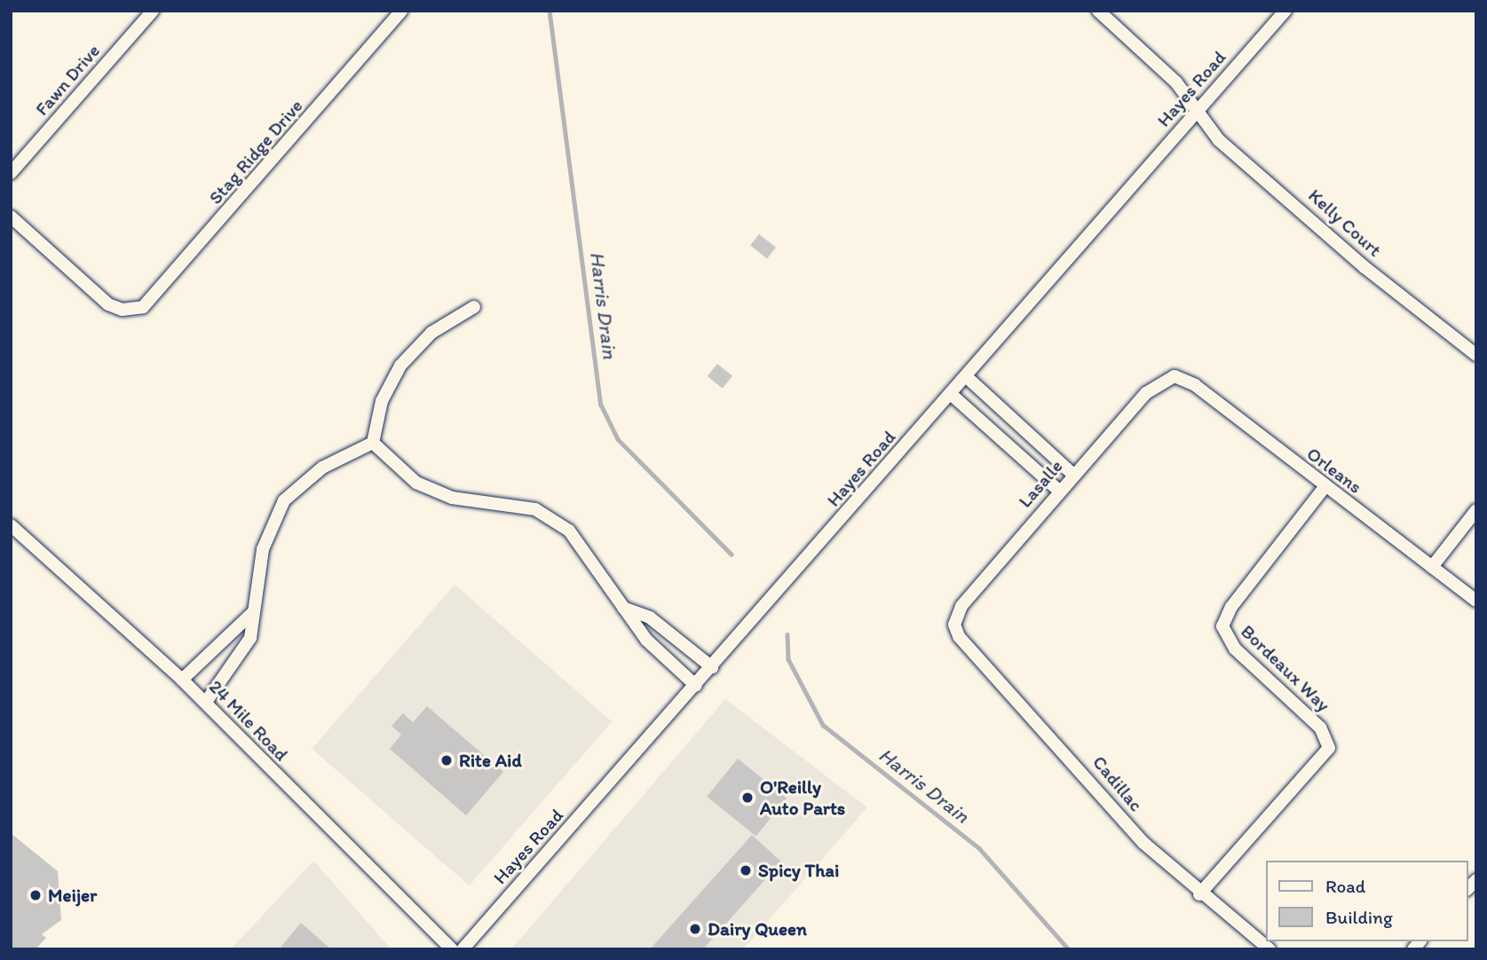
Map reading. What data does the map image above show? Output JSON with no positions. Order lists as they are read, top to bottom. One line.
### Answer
{"streets":{"street":["Fawn Drive","Hayes Road","Stag Ridge Drive","Kelly Court","Orleans","Lasalle","Bordeaux Way","24 Mile Road","Cadillac"]},"crossings":[["Hayes Road","Kelly Court"],["Orleans","Lasalle"],["Orleans","Bordeaux Way"],["Lasalle","Cadillac"],["Bordeaux Way","Cadillac"]],"water":["Harris Drain"],"places":["Rite Aid","O'Reilly Auto Parts","Spicy Thai","Meijer","Dairy Queen"],"legend":["Road","Building"]}
